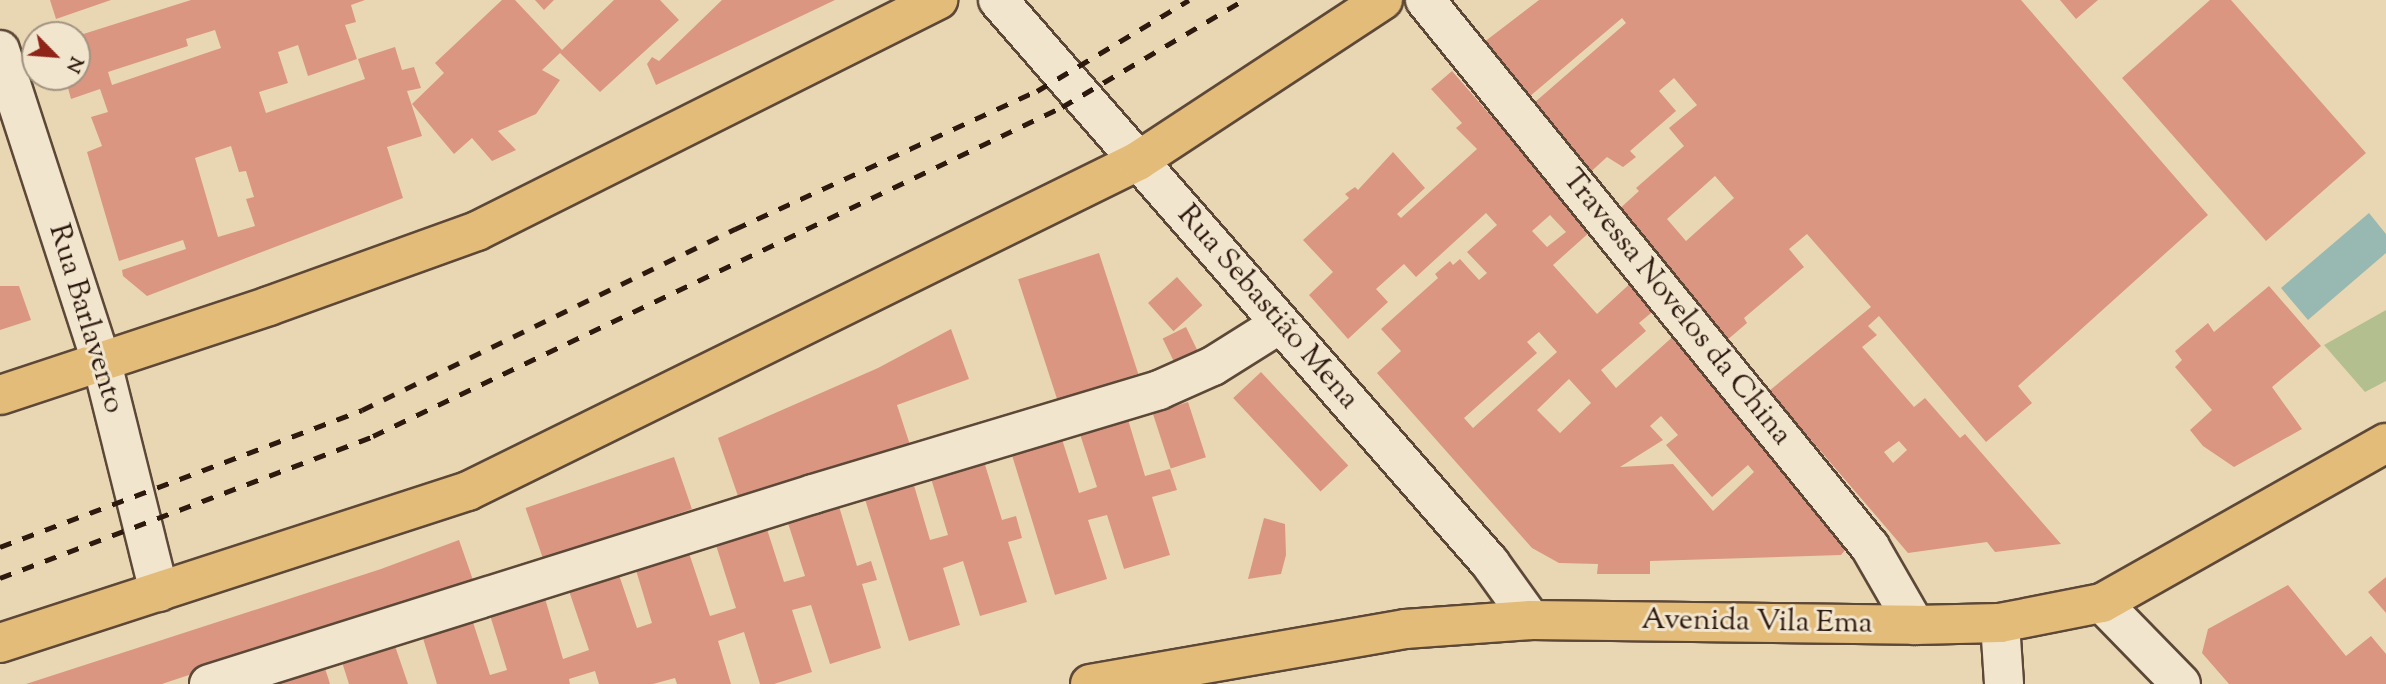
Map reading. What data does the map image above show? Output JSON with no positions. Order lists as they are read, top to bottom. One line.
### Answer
{"streets":{"main road":["Avenida Vila Ema"],"street":["Rua Sebastião Mena","Travessa Novelos da China","Rua Barlavento"]},"crossings":[["Rua Sebastião Mena","Avenida Vila Ema"],["Travessa Novelos da China","Avenida Vila Ema"]],"north":"bottom right"}
